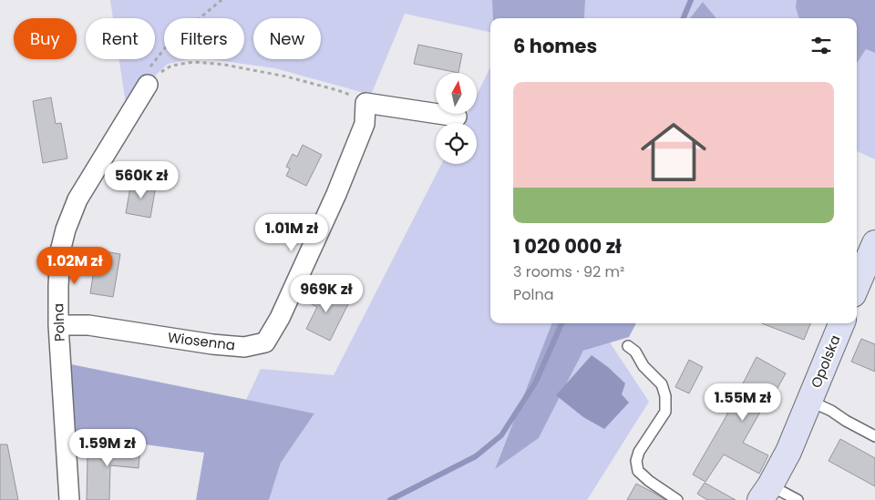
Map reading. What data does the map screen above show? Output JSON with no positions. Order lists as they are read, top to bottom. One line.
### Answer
{"streets":{"street":["Polna","Wiosenna","Opolska"]},"crossings":[["Polna","Wiosenna"]],"north":"top","page":{"chip":["Buy","Rent","Filters","New"],"heading":"6 homes","list":[{"name":"1 020 000 zł","note":"3 rooms · 92 m² · Polna"}],"price":["560K zł","1.01M zł","1.02M zł","969K zł","1.55M zł","1.59M zł"]}}
